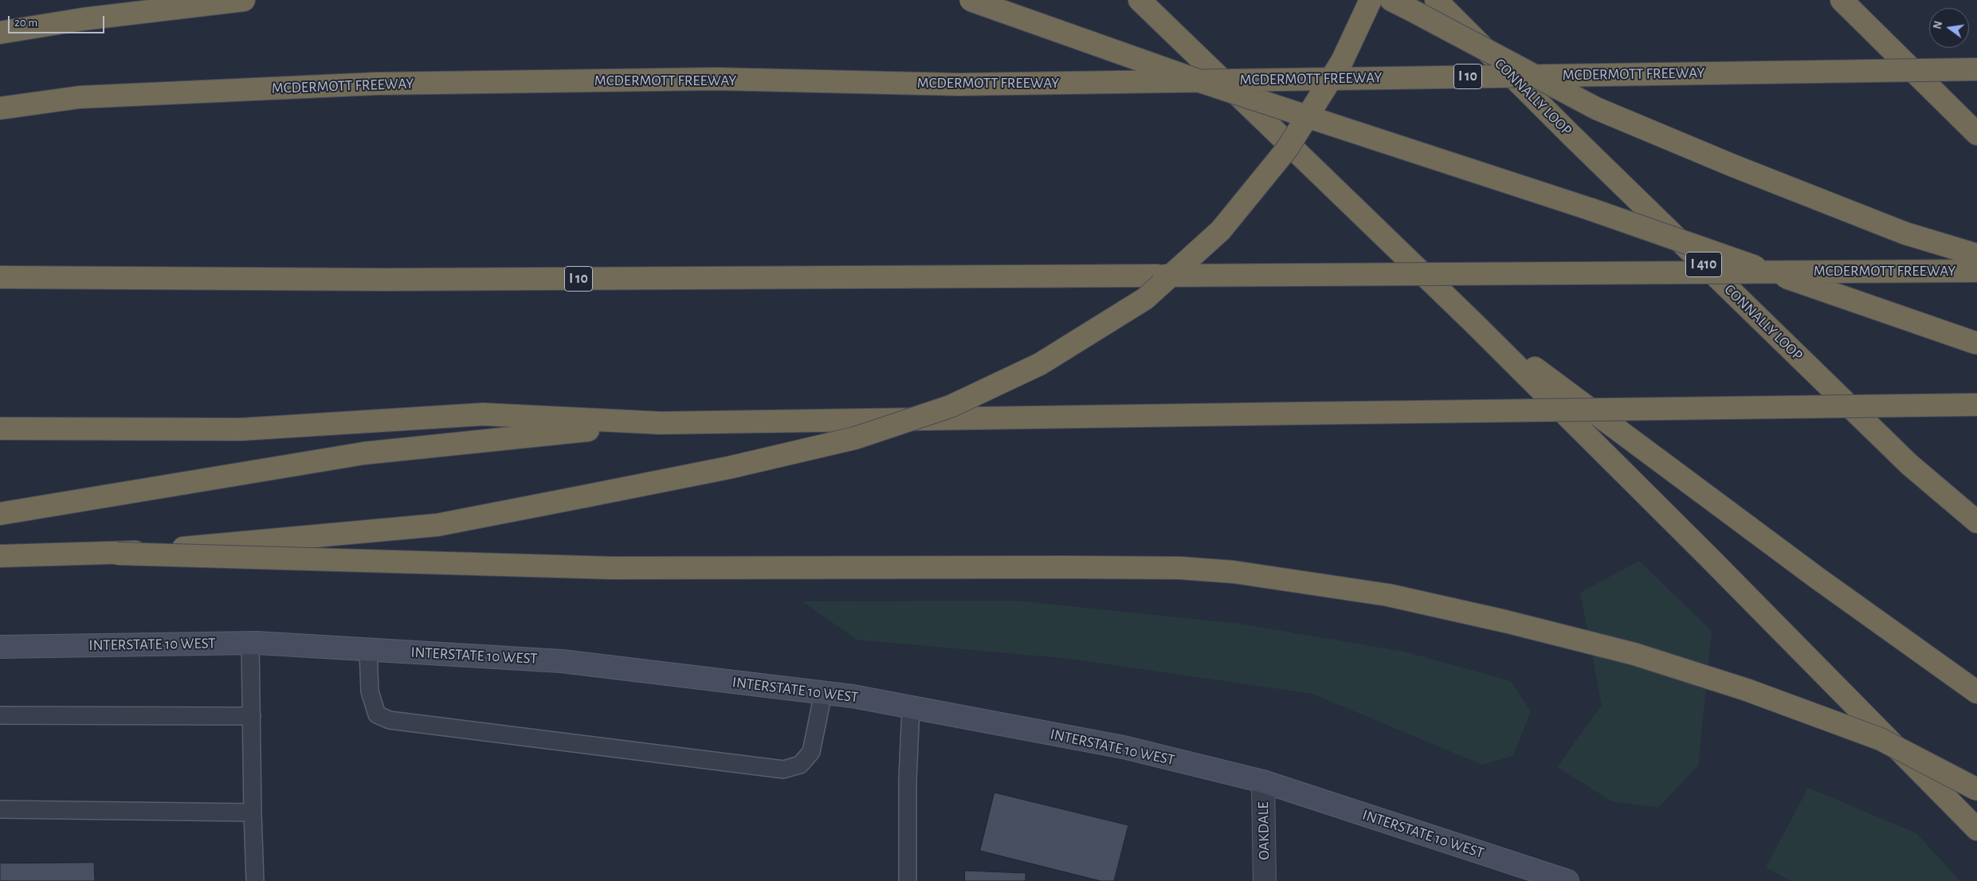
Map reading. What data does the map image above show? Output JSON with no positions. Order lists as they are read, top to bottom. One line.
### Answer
{"streets":{"highway":["MCDERMOTT FREEWAY","I 10","CONNALLY LOOP","I 410"],"main road":["INTERSTATE 10 WEST"],"street":["OAKDALE"]},"crossings":[["INTERSTATE 10 WEST","OAKDALE"]],"scale_bar":"20 m","north":"left"}
